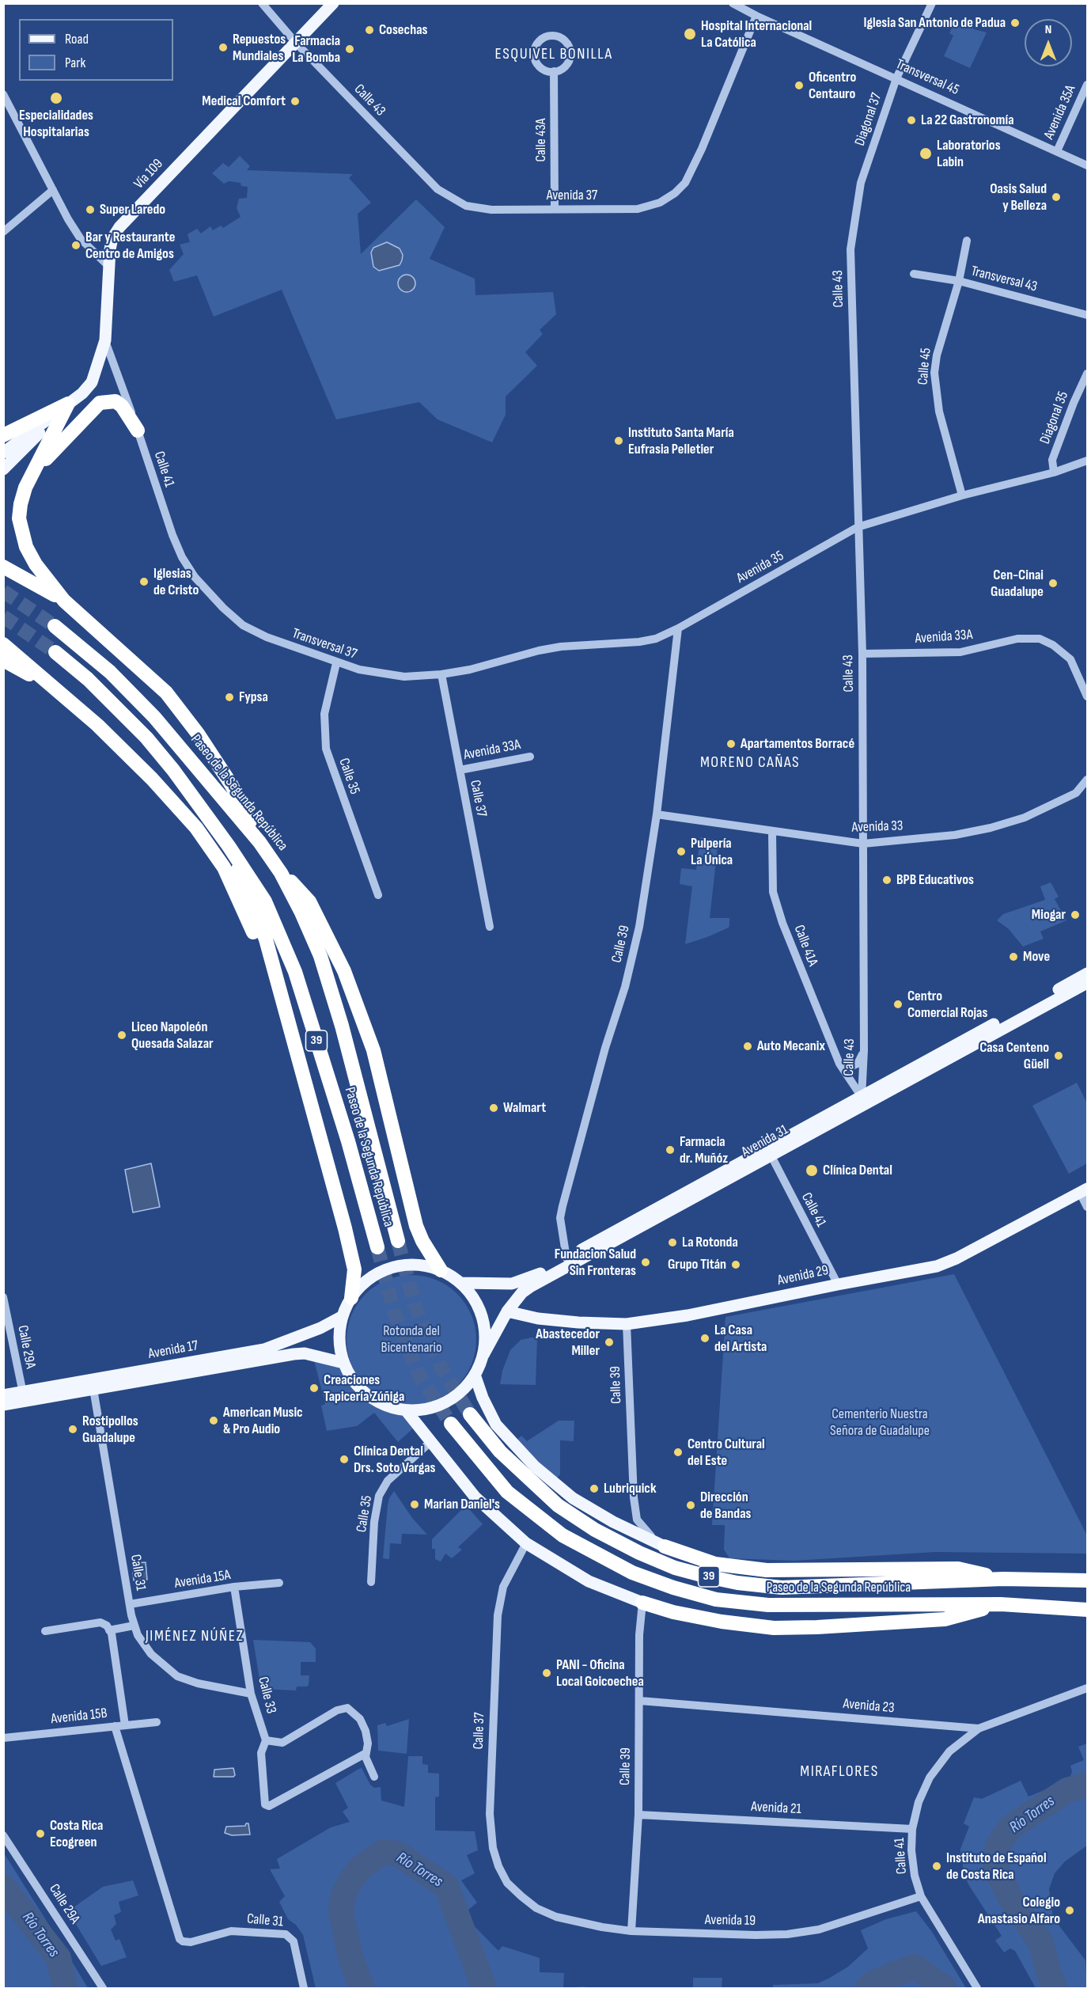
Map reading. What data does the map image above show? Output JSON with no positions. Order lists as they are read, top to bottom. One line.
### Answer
{"streets":{"highway":["Paseo de la Segunda República","39"],"main road":["Vía 109","Avenida 31","Avenida 29","Avenida 17"],"street":["Transversal 45","Calle 43","Avenida 35A","Diagonal 37","Calle 43A","Avenida 37","Transversal 43","Calle 45","Diagonal 35","Calle 41","Avenida 35","Avenida 33A","Transversal 37","Calle 35","Calle 37","Avenida 33","Calle 39","Calle 41A","Calle 29A","Calle 31","Avenida 15A","Calle 33","Avenida 23","Avenida 15B","Avenida 21","Avenida 19"]},"crossings":[["Transversal 45","Avenida 35A"],["Transversal 45","Diagonal 37"],["Transversal 45","Avenida 37"],["Calle 43","Diagonal 37"],["Calle 43","Vía 109"],["Calle 43","Avenida 37"],["Calle 43","Avenida 35"],["Calle 43","Avenida 33A"],["Calle 43","Avenida 33"],["Calle 43","Calle 41A"],["Calle 43","Avenida 31"],["Calle 43A","Avenida 37"],["Vía 109","Calle 41"],["Transversal 43","Calle 45"],["Calle 45","Avenida 35"],["Diagonal 35","Avenida 35"],["Calle 41","Transversal 37"],["Calle 41","Avenida 31"],["Calle 41","Avenida 29"],["Calle 41","Avenida 23"],["Calle 41","Avenida 21"],["Calle 41","Avenida 19"],["Avenida 35","Transversal 37"],["Avenida 35","Calle 37"],["Avenida 35","Calle 39"],["Avenida 33A","Calle 37"],["Transversal 37","Calle 35"],["Transversal 37","Calle 37"],["Calle 37","Avenida 19"],["Avenida 33","Calle 39"],["Avenida 33","Calle 41A"],["Calle 39","Avenida 31"],["Calle 39","Avenida 29"],["Calle 39","Avenida 23"],["Calle 39","Avenida 21"],["Calle 39","Avenida 19"],["Calle 41A","Avenida 31"],["Avenida 31","Avenida 29"],["Avenida 31","Avenida 17"],["Calle 29A","Avenida 17"],["Avenida 17","Calle 31"],["Calle 31","Avenida 15A"],["Calle 31","Calle 33"],["Calle 31","Avenida 15B"],["Avenida 15A","Calle 33"]],"districts":["ESQUIVEL BONILLA","MORENO CAÑAS","JIMÉNEZ NÚÑEZ","MIRAFLORES"],"water":["Río Torres"],"parks":["Rotonda del Bicentenario","Cementerio Nuestra Señora de Guadalupe"],"places":["Iglesia San Antonio de Padua","Cosechas","Hospital Internacional La Católica","Repuestos Mundiales","Farmacia La Bomba","Oficentro Centauro","Especialidades Hospitalarias","Medical Comfort","La 22 Gastronomía","Laboratorios Labin","Oasis Salud y Belleza","Super Laredo","Bar y Restaurante Centro de Amigos","Instituto Santa María Eufrasia Pelletier","Iglesias de Cristo","Cen-Cinai Guadalupe","Fypsa","Apartamentos Borracé","Pulpería La Única","BPB Educativos","Miogar","Move","Centro Comercial Rojas","Liceo Napoleón Quesada Salazar","Auto Mecanix","Casa Centeno Güell","Walmart","Farmacia dr. Muñóz","Clínica Dental","La Rotonda","Fundacion Salud Sin Fronteras","Grupo Titán","La Casa del Artista","Abastecedor Miller","Creaciones Tapicería Zúñiga","American Music & Pro Audio","Rostipollos Guadalupe","Centro Cultural del Este","Clínica Dental Drs. Soto Vargas","Lubriquick","Marian Daniel's","Dirección de Bandas","PANI - Oficina Local Goicoechea","Costa Rica Ecogreen","Instituto de Español de Costa Rica","Colegio Anastasio Alfaro"],"legend":["Road","Park"],"north":"top"}
